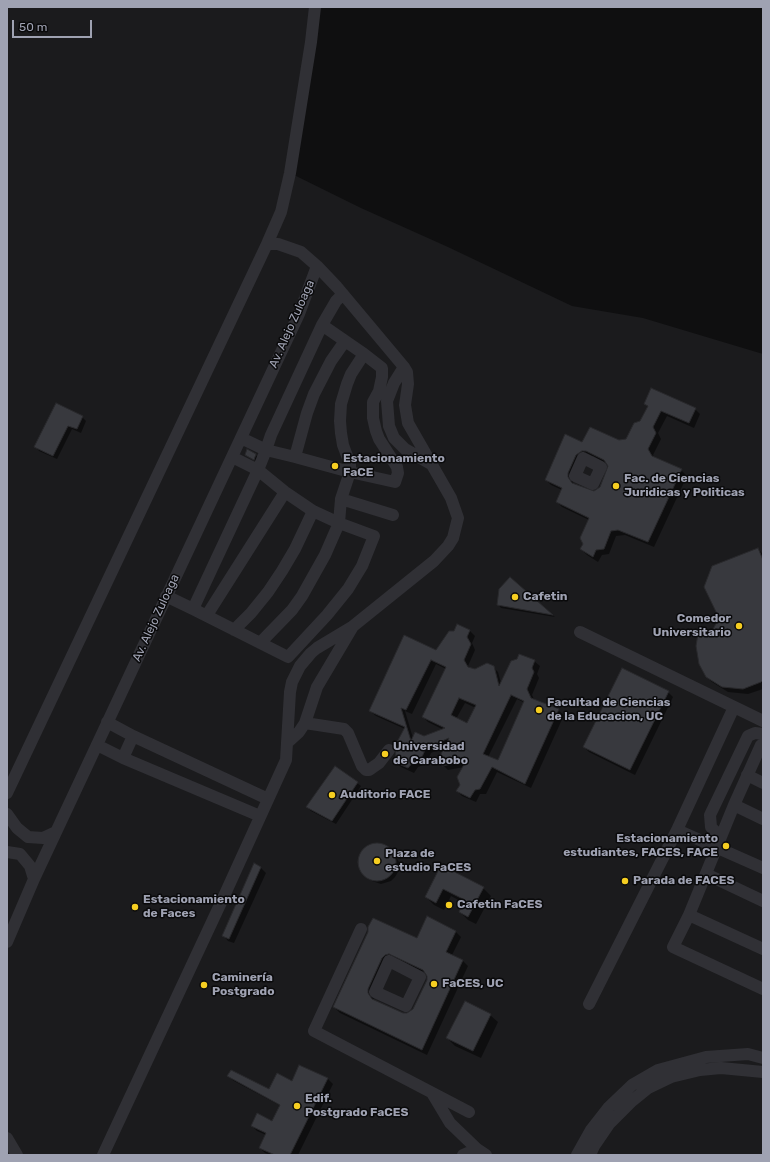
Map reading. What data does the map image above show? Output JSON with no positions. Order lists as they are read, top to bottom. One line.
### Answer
{"streets":{"street":["Av. Alejo Zuloaga"]},"places":["Estacionamiento FaCE","Fac. de Ciencias Juridicas y Politicas","Cafetin","Comedor Universitario","Facultad de Ciencias de la Educacion, UC","Universidad de Carabobo","Auditorio FACE","Estacionamiento estudiantes, FACES, FACE","Plaza de estudio FaCES","Parada de FACES","Cafetin FaCES","Estacionamiento de Faces","FaCES, UC","Caminería Postgrado","Edif. Postgrado FaCES"],"scale_bar":"50 m"}
